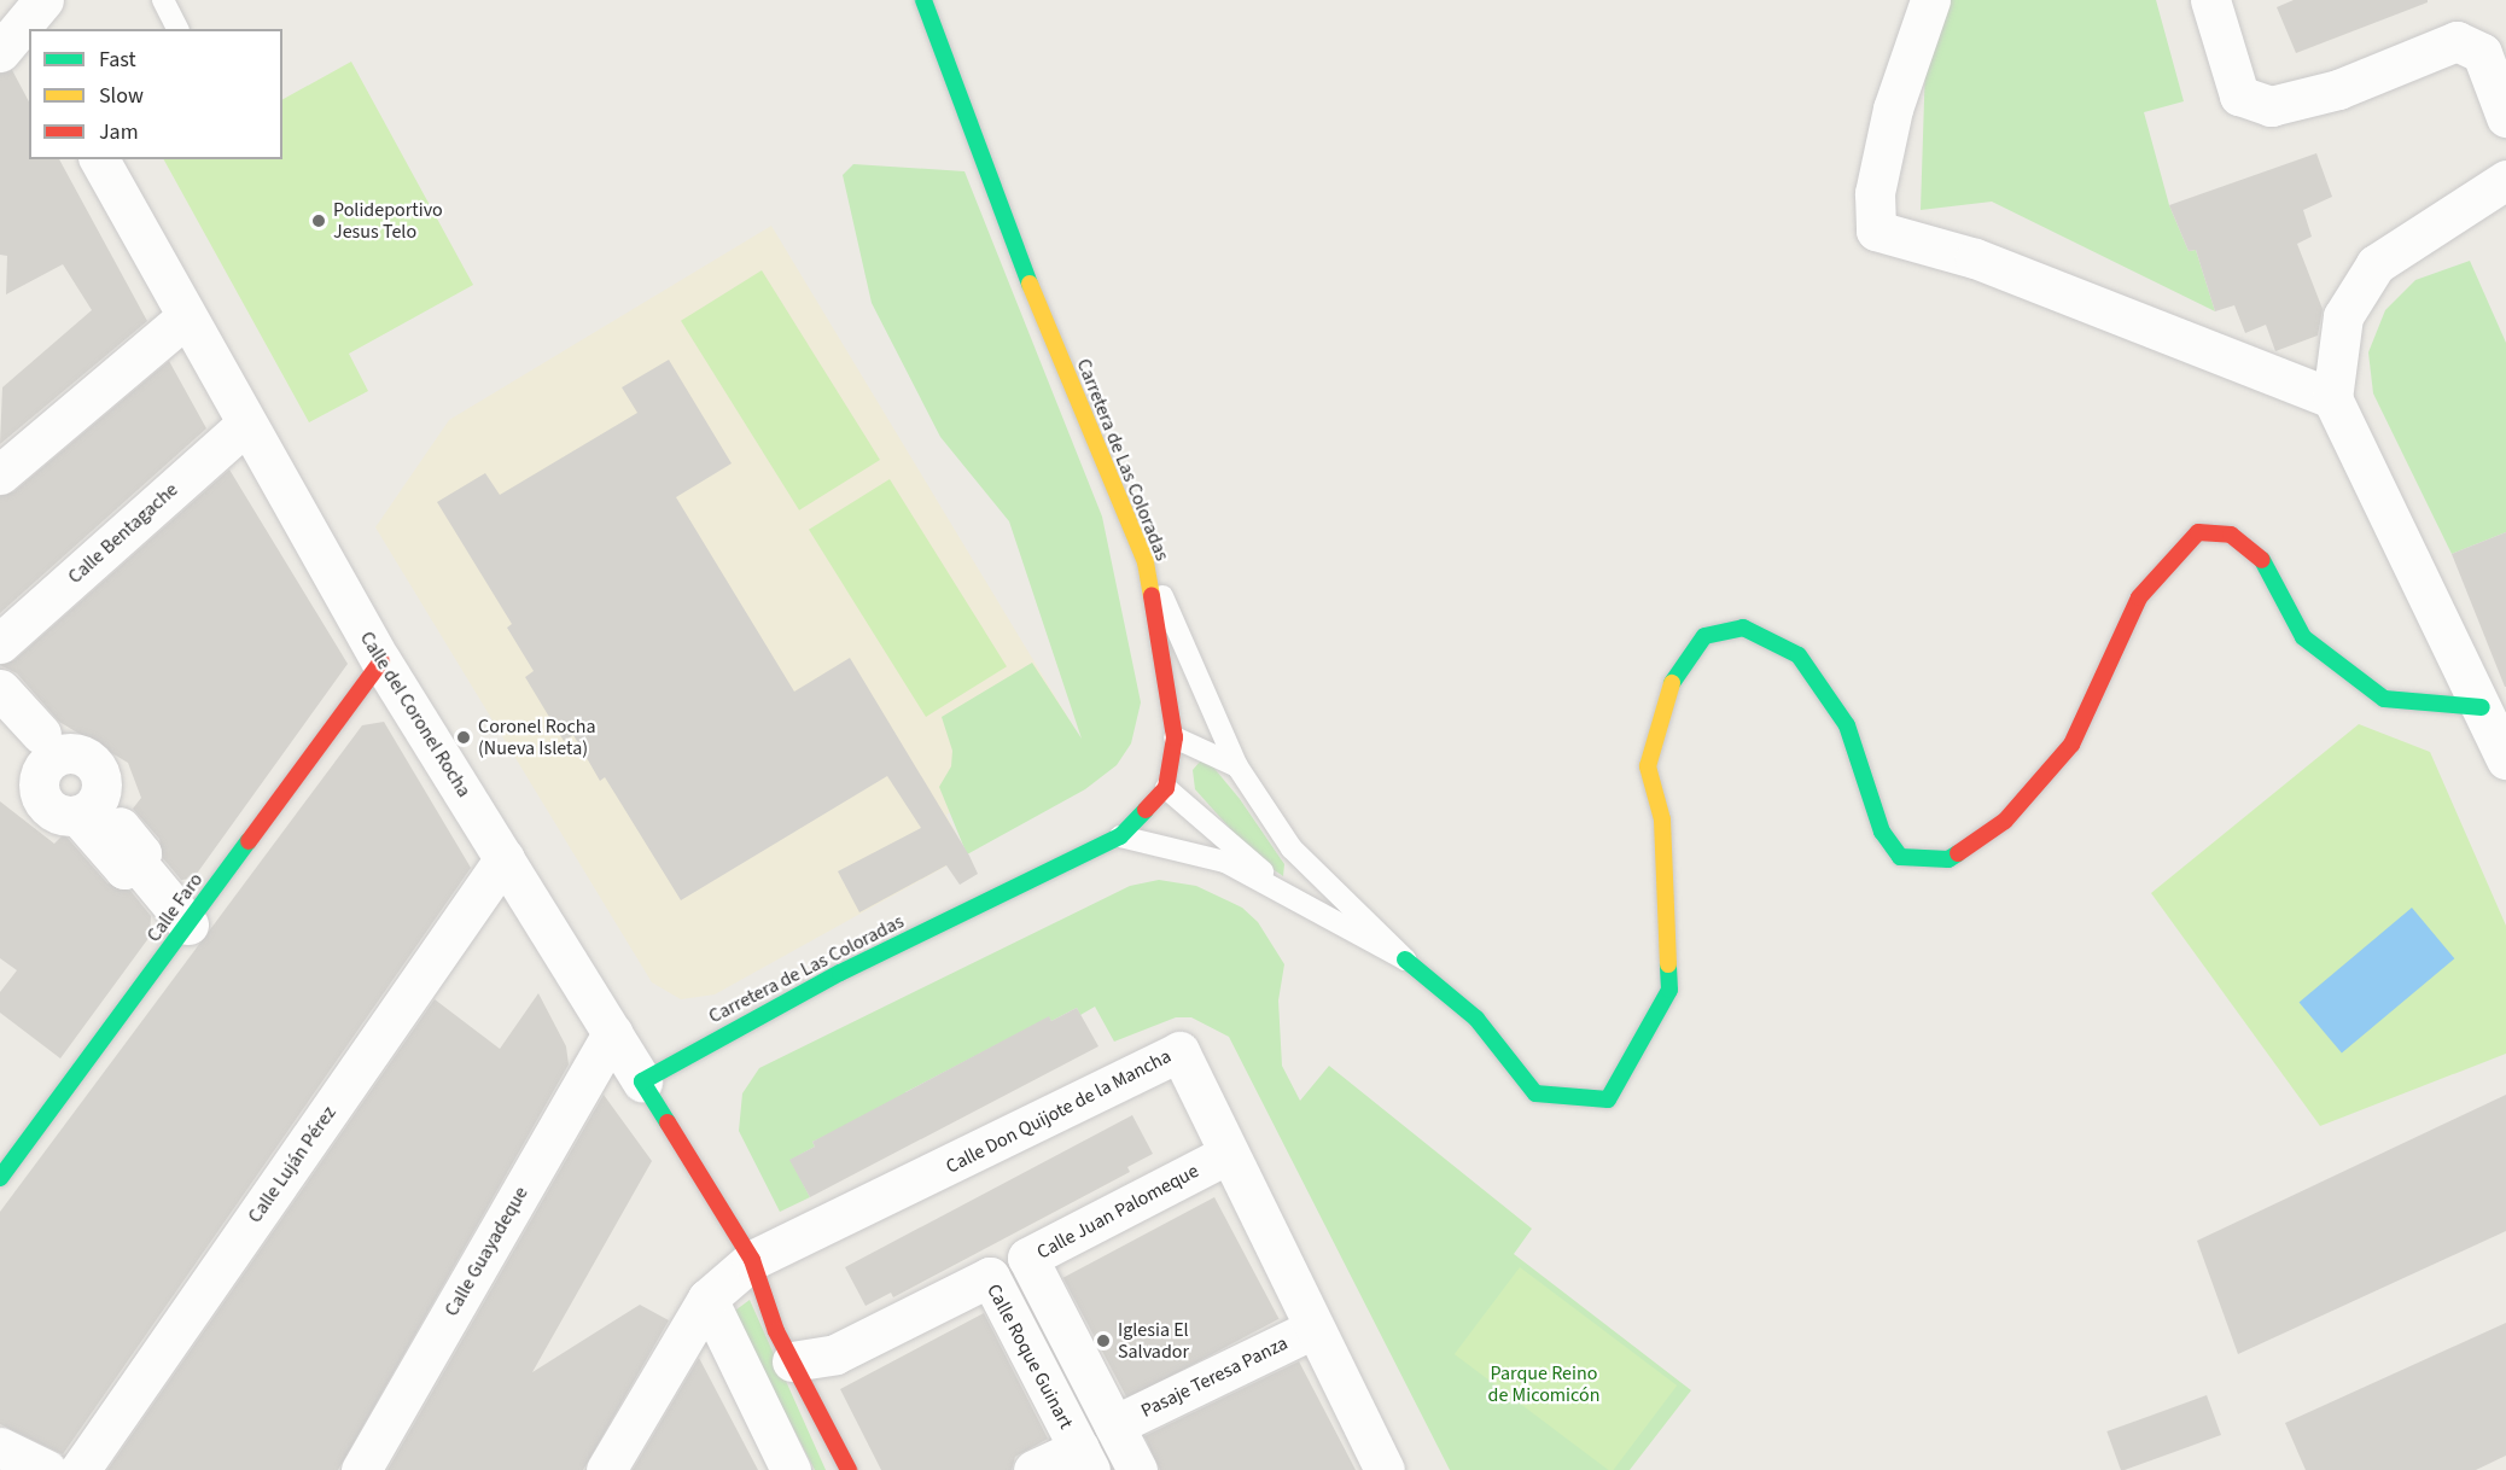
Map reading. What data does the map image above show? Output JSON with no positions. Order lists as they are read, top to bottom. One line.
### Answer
{"streets":{"street":["Carretera de Las Coloradas","Calle Bentagache","Calle del Coronel Rocha","Calle Faro","Calle Don Quijote de la Mancha","Calle Luján Pérez","Calle Juan Palomeque","Calle Guayadeque","Calle Roque Guinart","Pasaje Teresa Panza"]},"crossings":[["Carretera de Las Coloradas","Calle del Coronel Rocha"],["Calle Bentagache","Calle del Coronel Rocha"],["Calle del Coronel Rocha","Calle Faro"],["Calle del Coronel Rocha","Calle Don Quijote de la Mancha"],["Calle del Coronel Rocha","Calle Luján Pérez"],["Calle del Coronel Rocha","Calle Guayadeque"],["Calle del Coronel Rocha","Calle Roque Guinart"],["Calle Don Quijote de la Mancha","Calle Juan Palomeque"],["Calle Don Quijote de la Mancha","Pasaje Teresa Panza"],["Calle Juan Palomeque","Pasaje Teresa Panza"]],"parks":["Parque Reino de Micomicón"],"places":["Polideportivo Jesus Telo","Coronel Rocha (Nueva Isleta)","Iglesia El Salvador"],"legend":["Fast","Slow","Jam"]}
